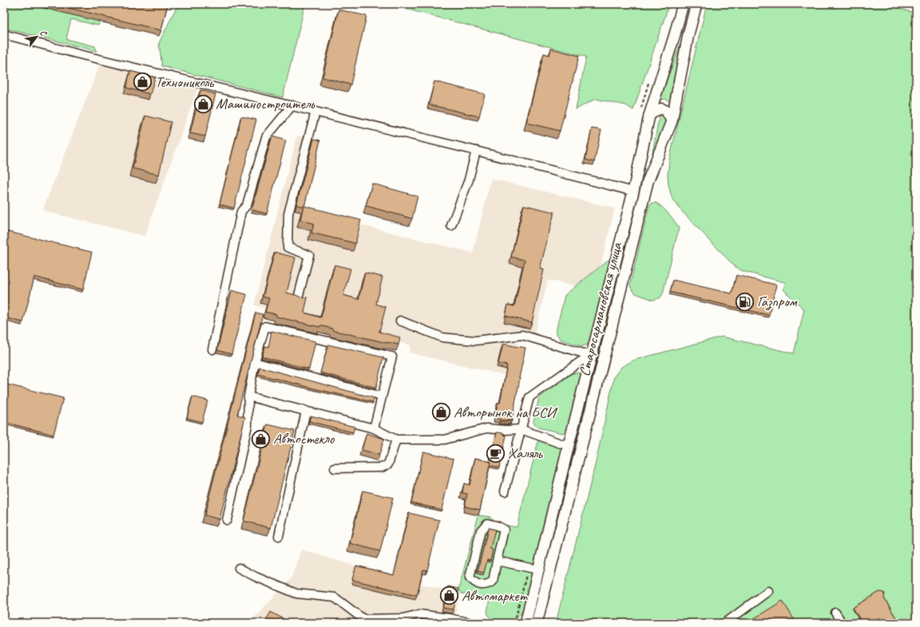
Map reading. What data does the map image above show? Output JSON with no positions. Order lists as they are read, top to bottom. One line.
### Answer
{"streets":{"main road":["Старосармановская улица"]},"places":{"shop":["Технониколь","Машиностроитель","Авторынок на БСИ","Автостекло","Автомаркет"],"fuel station":["Газпром"],"cafe":["Халяль"]},"north":"top right"}
